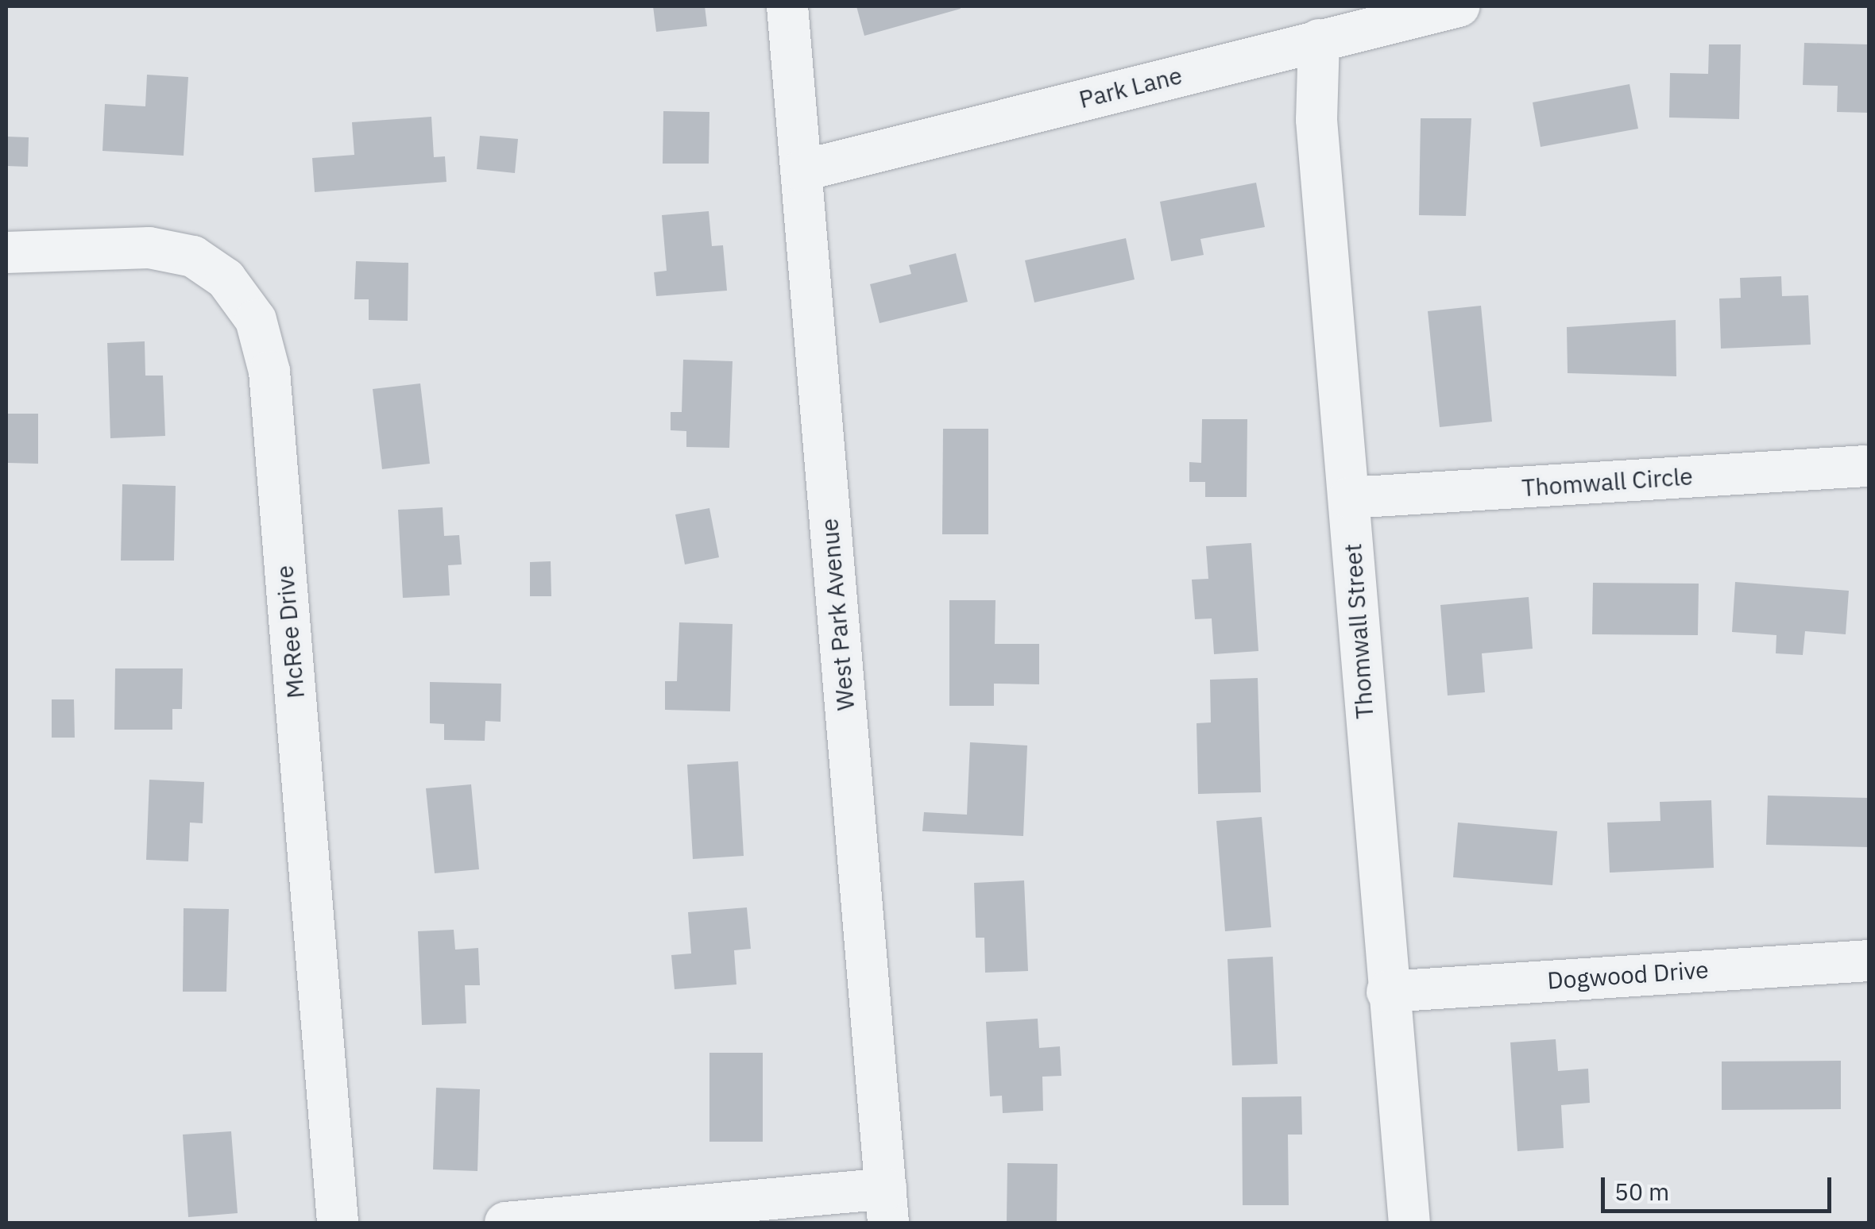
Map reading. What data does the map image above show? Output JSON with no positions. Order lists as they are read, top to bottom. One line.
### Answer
{"streets":{"street":["Park Lane","Thomwall Circle","West Park Avenue","Thomwall Street","McRee Drive","Dogwood Drive"]},"crossings":[["Park Lane","West Park Avenue"],["Park Lane","Thomwall Street"],["Thomwall Circle","Thomwall Street"],["Thomwall Street","Dogwood Drive"]],"scale_bar":"50 m"}
